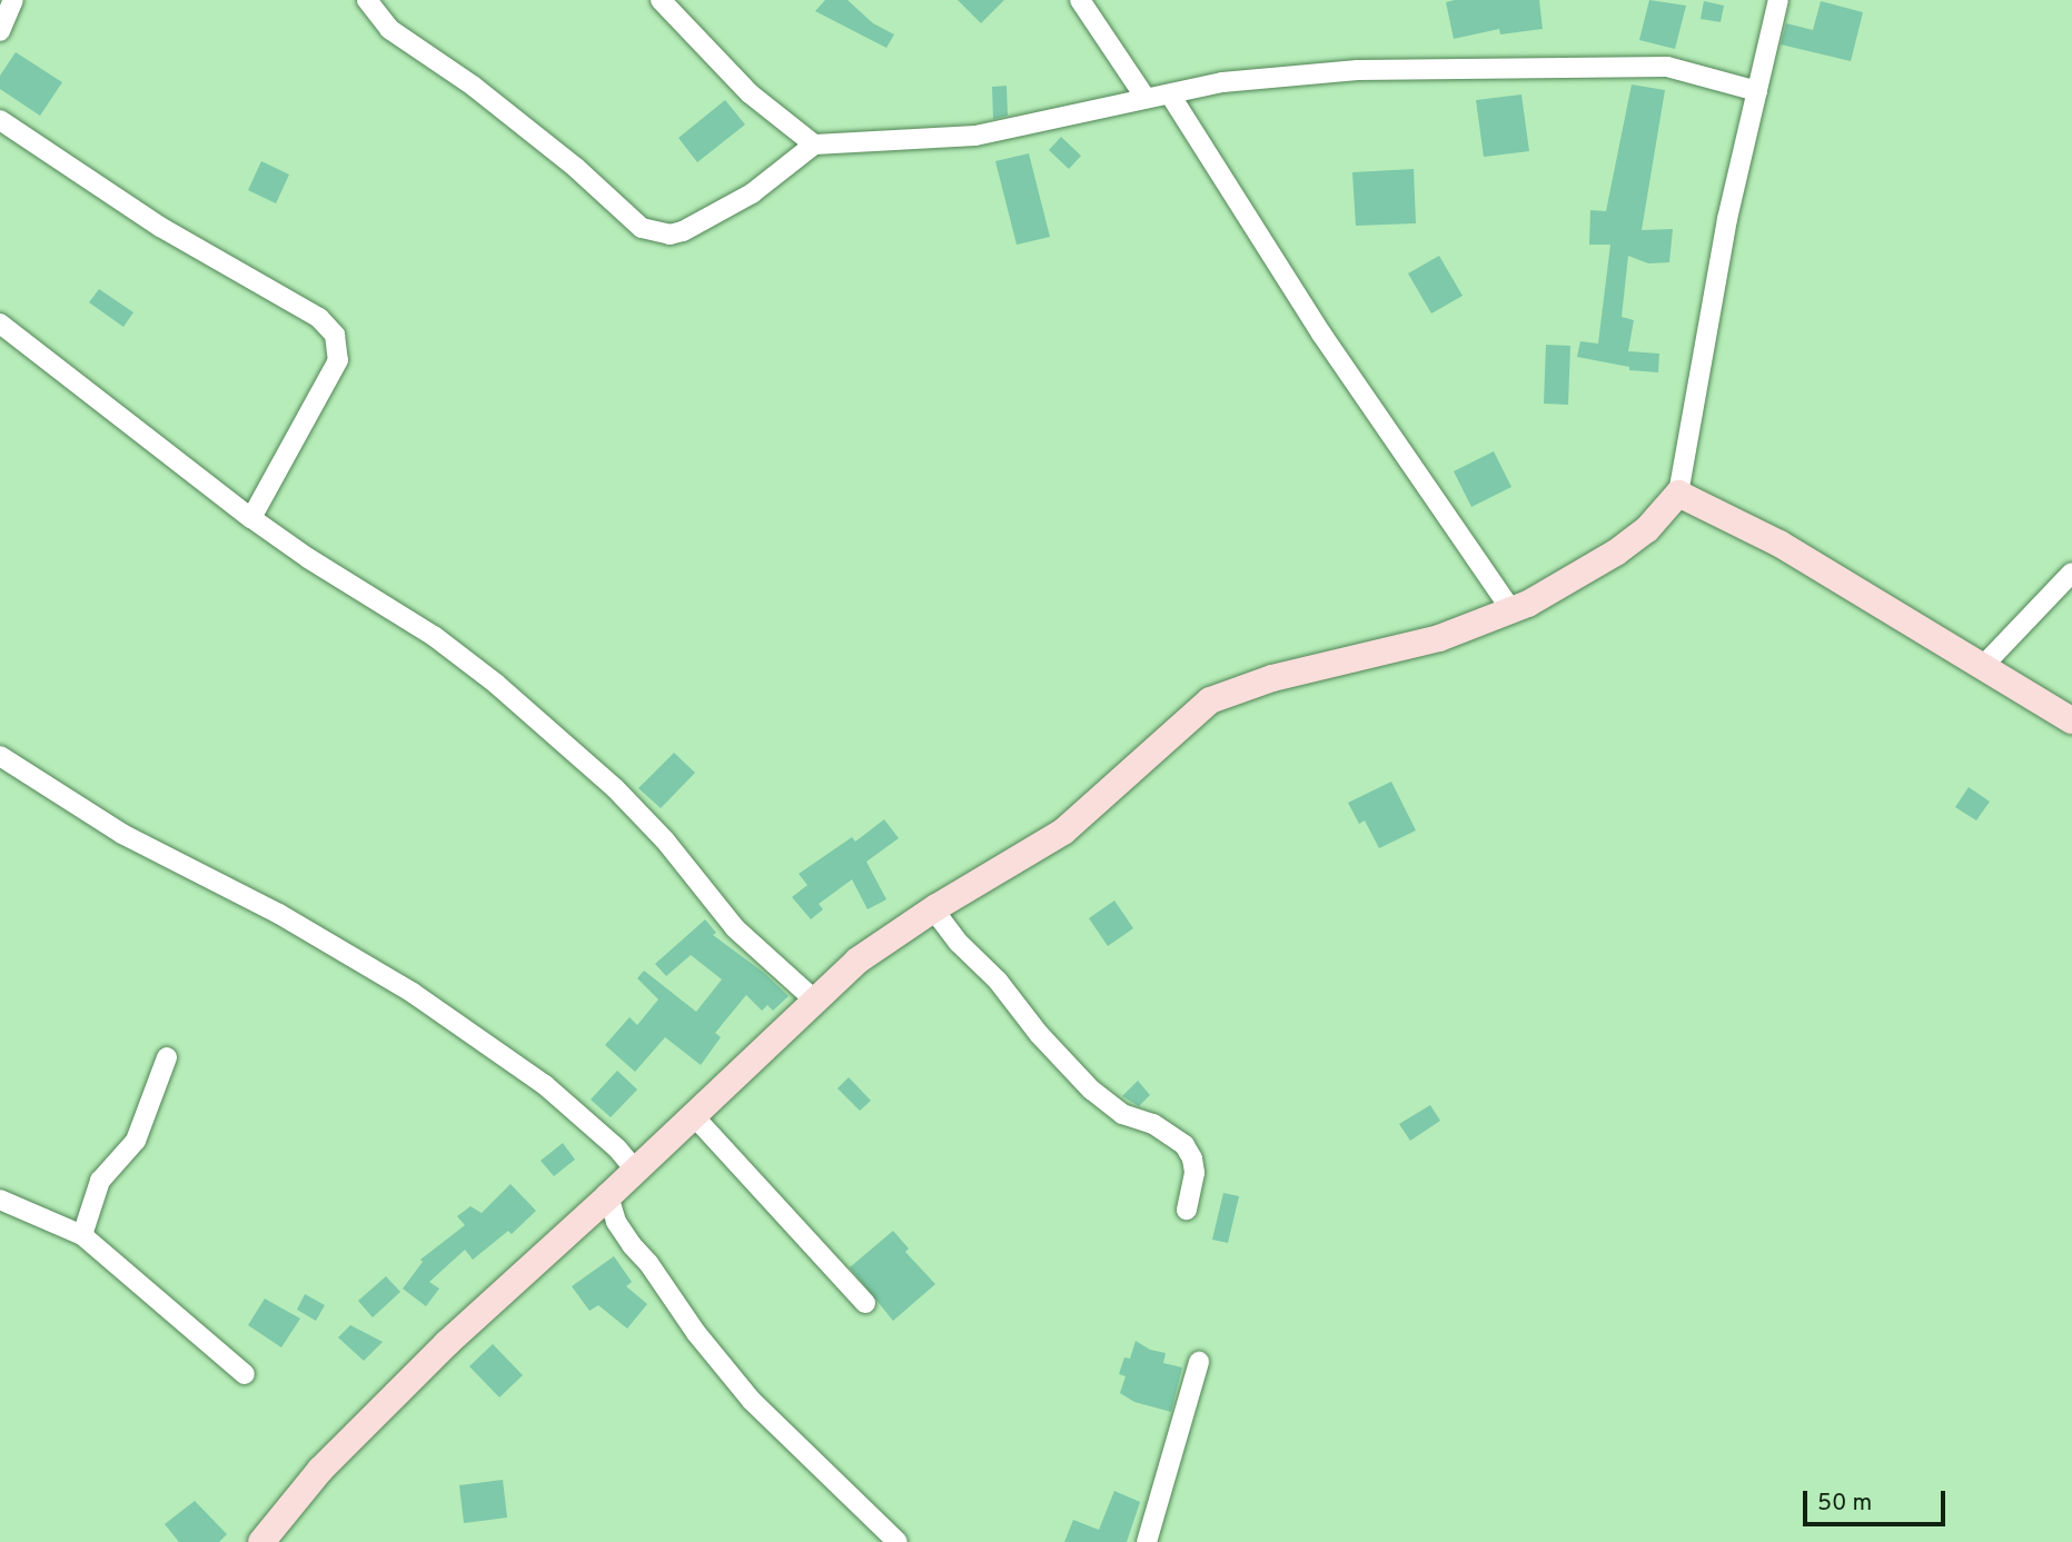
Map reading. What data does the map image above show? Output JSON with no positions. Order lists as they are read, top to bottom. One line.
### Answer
{"scale_bar":"50 m"}
